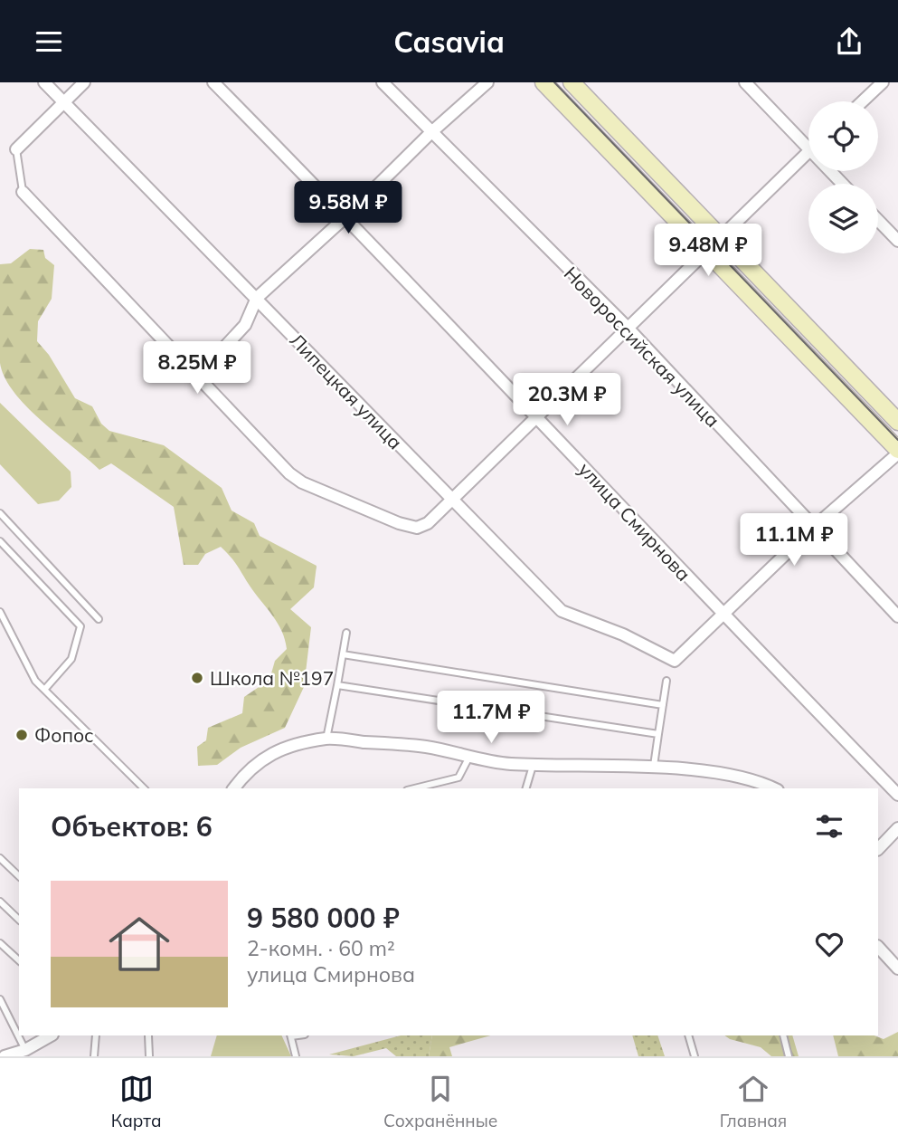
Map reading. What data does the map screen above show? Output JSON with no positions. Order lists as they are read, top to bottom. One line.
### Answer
{"streets":{"street":["Новороссийская улица","Липецкая улица","улица Смирнова"]},"crossings":[["Липецкая улица","улица Смирнова"]],"places":["Школа №197","Фопос"],"page":{"header":"Casavia","price":["9.58M ₽","9.48M ₽","8.25M ₽","20.3M ₽","11.1M ₽","11.7M ₽"],"heading":"Объектов: 6","list":[{"name":"9 580 000 ₽","note":"2-комн. · 60 m² · улица Смирнова"}],"tabs":["Карта","Сохранённые","Главная"]}}
